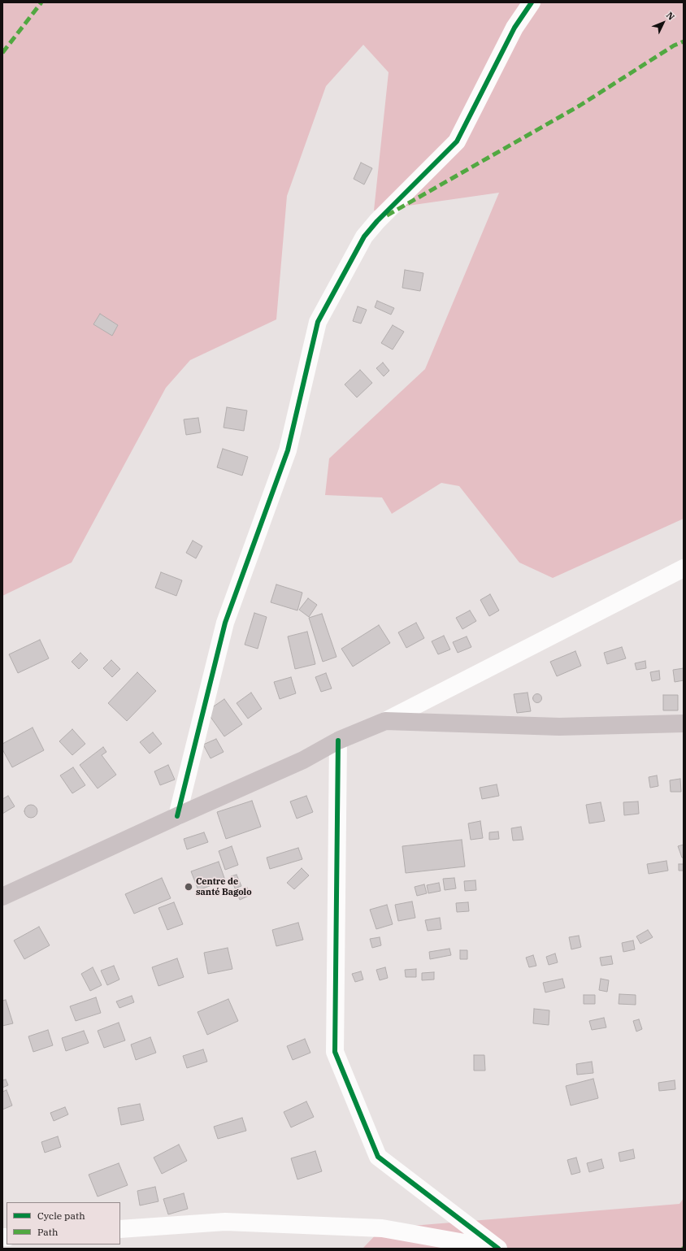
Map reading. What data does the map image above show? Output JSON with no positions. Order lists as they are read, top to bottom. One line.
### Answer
{"places":["Centre de santé Bagolo"],"legend":["Cycle path","Path"],"north":"top right"}
